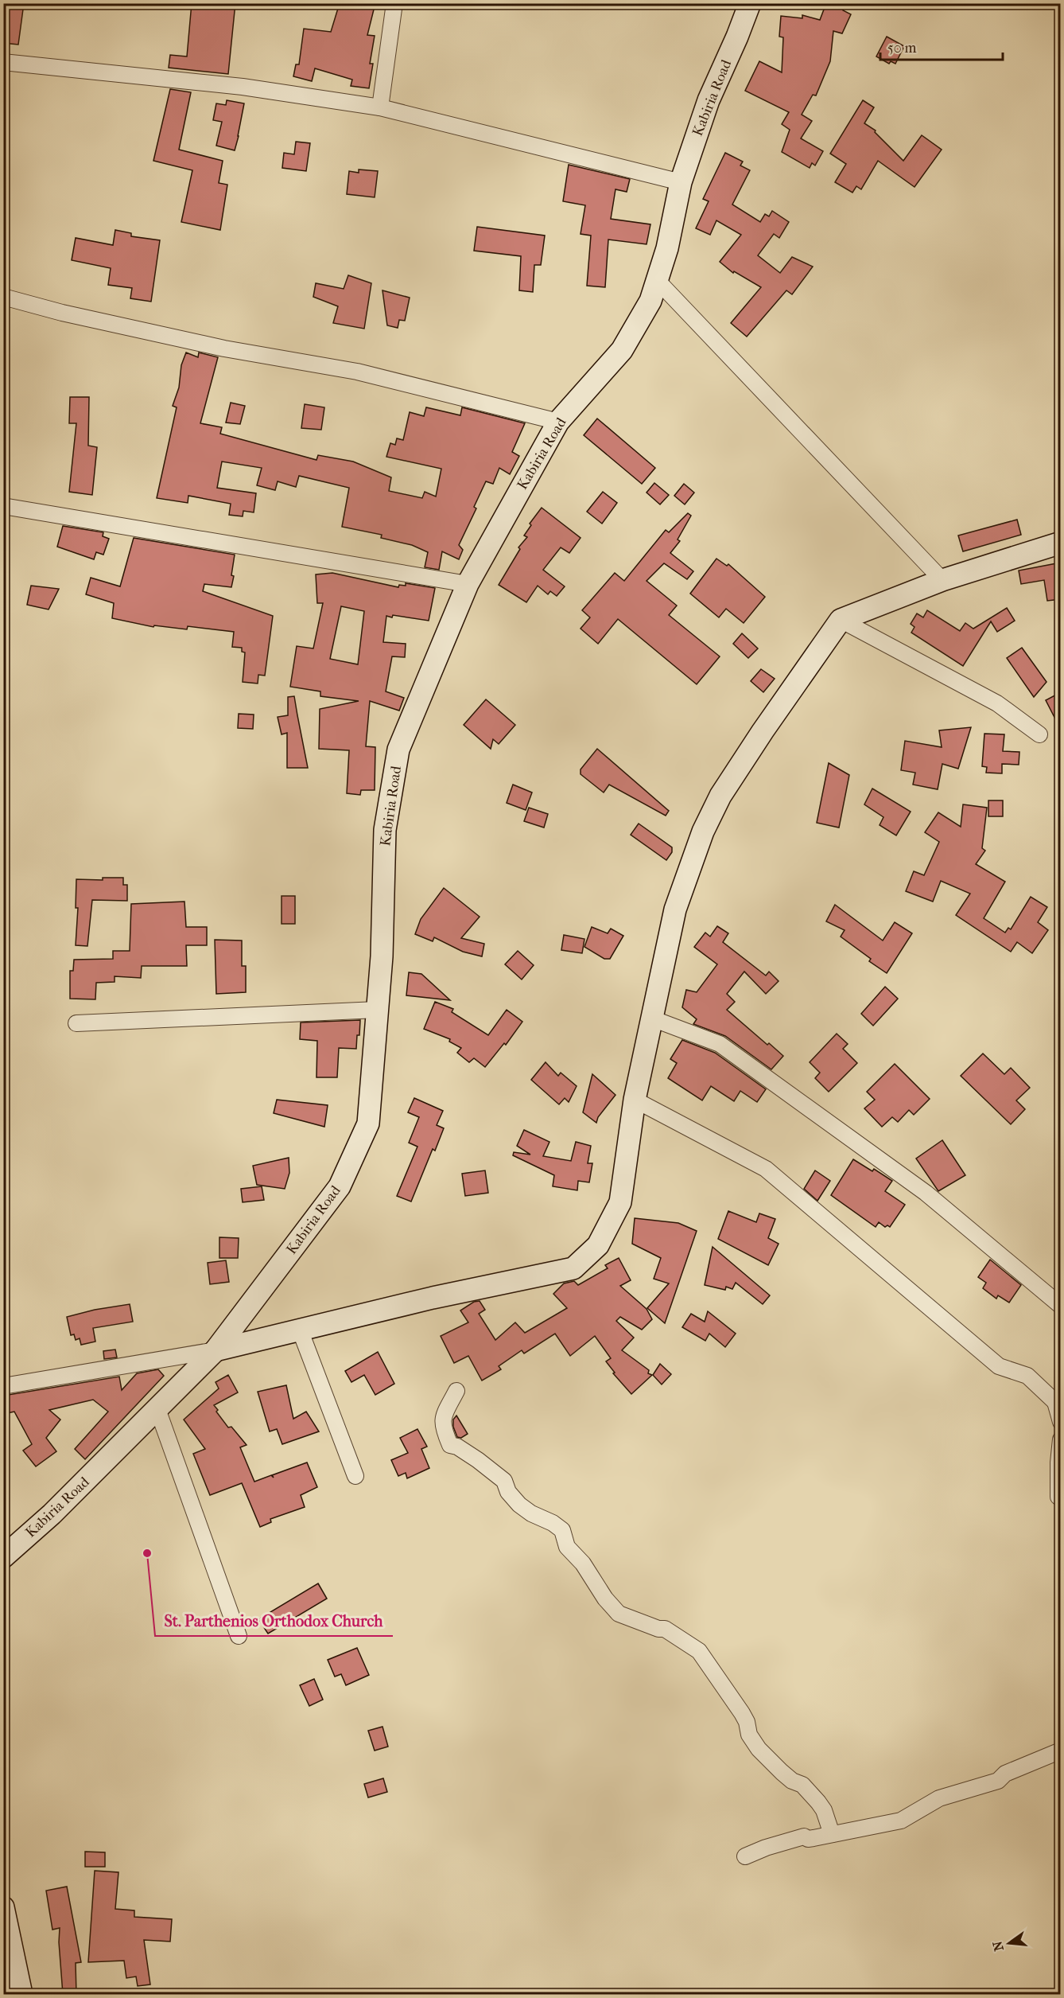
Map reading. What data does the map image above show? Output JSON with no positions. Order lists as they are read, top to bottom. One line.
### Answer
{"streets":{"main road":["Kabiria Road"]},"places":["St. Parthenios Orthodox Church"],"scale_bar":"50 m","north":"left"}
